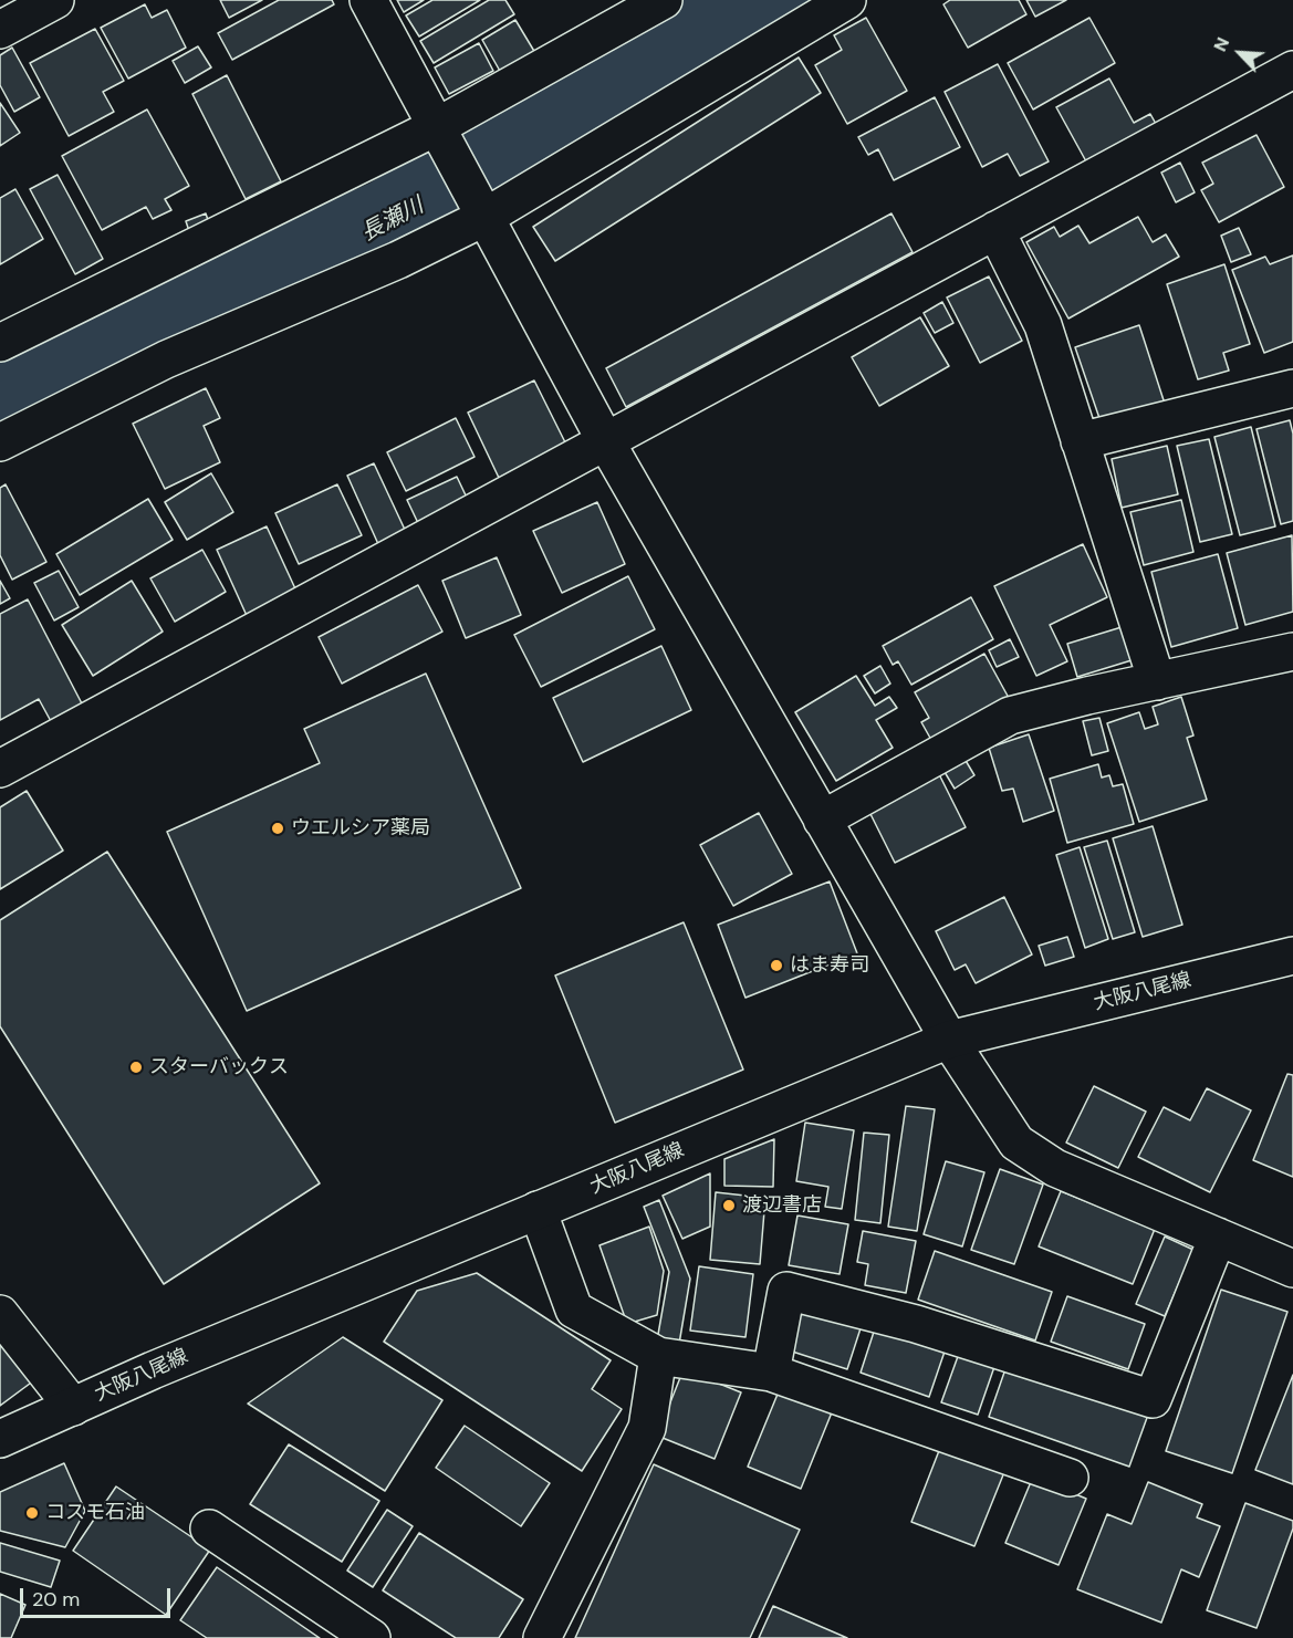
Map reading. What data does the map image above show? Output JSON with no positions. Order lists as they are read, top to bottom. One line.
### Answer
{"streets":{"street":["大阪八尾線"]},"water":["長瀬川"],"places":["ウエルシア薬局","はま寿司","スターバックス","渡辺書店","コスモ石油"],"scale_bar":"20 m","north":"top left"}
